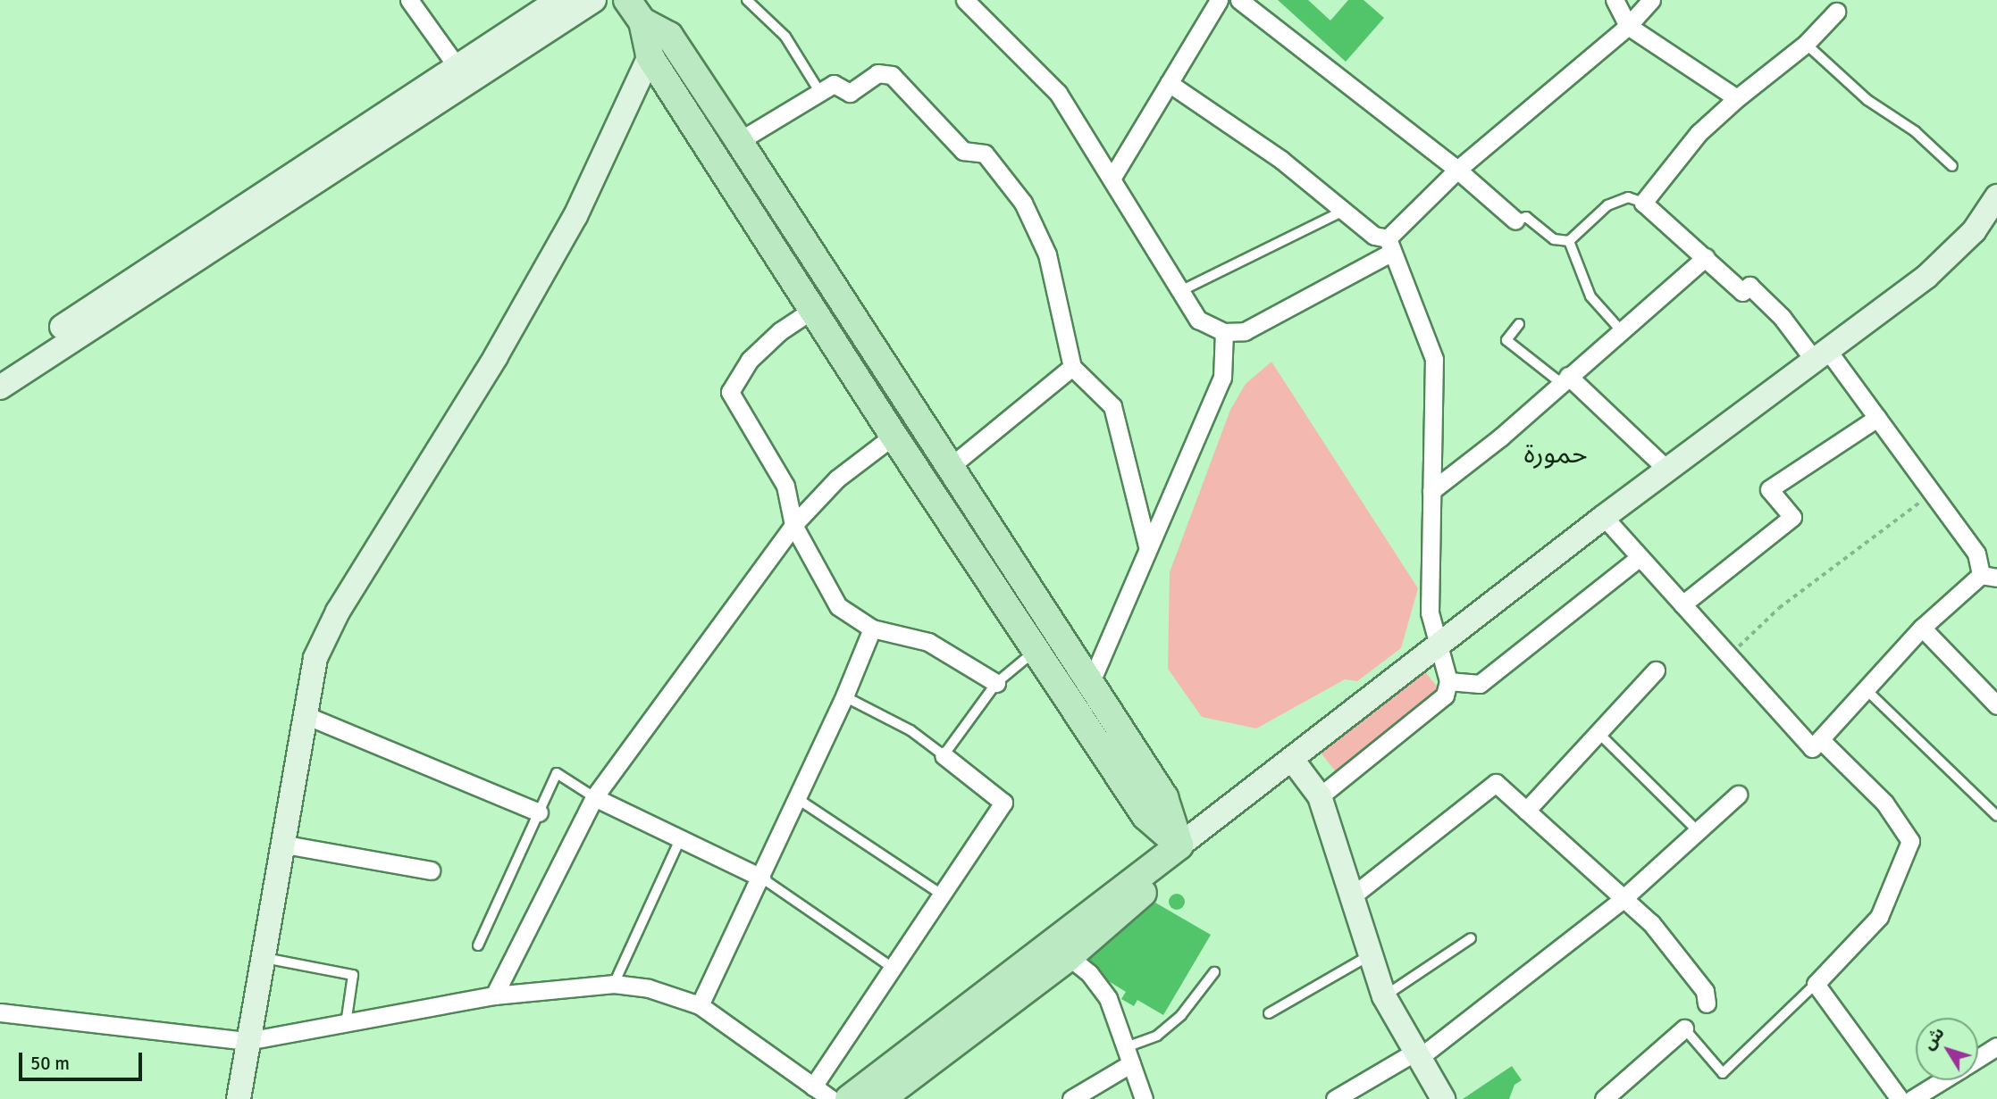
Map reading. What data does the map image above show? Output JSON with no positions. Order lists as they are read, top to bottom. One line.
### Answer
{"districts":["حمورة"],"scale_bar":"50 m","north":"top left"}
